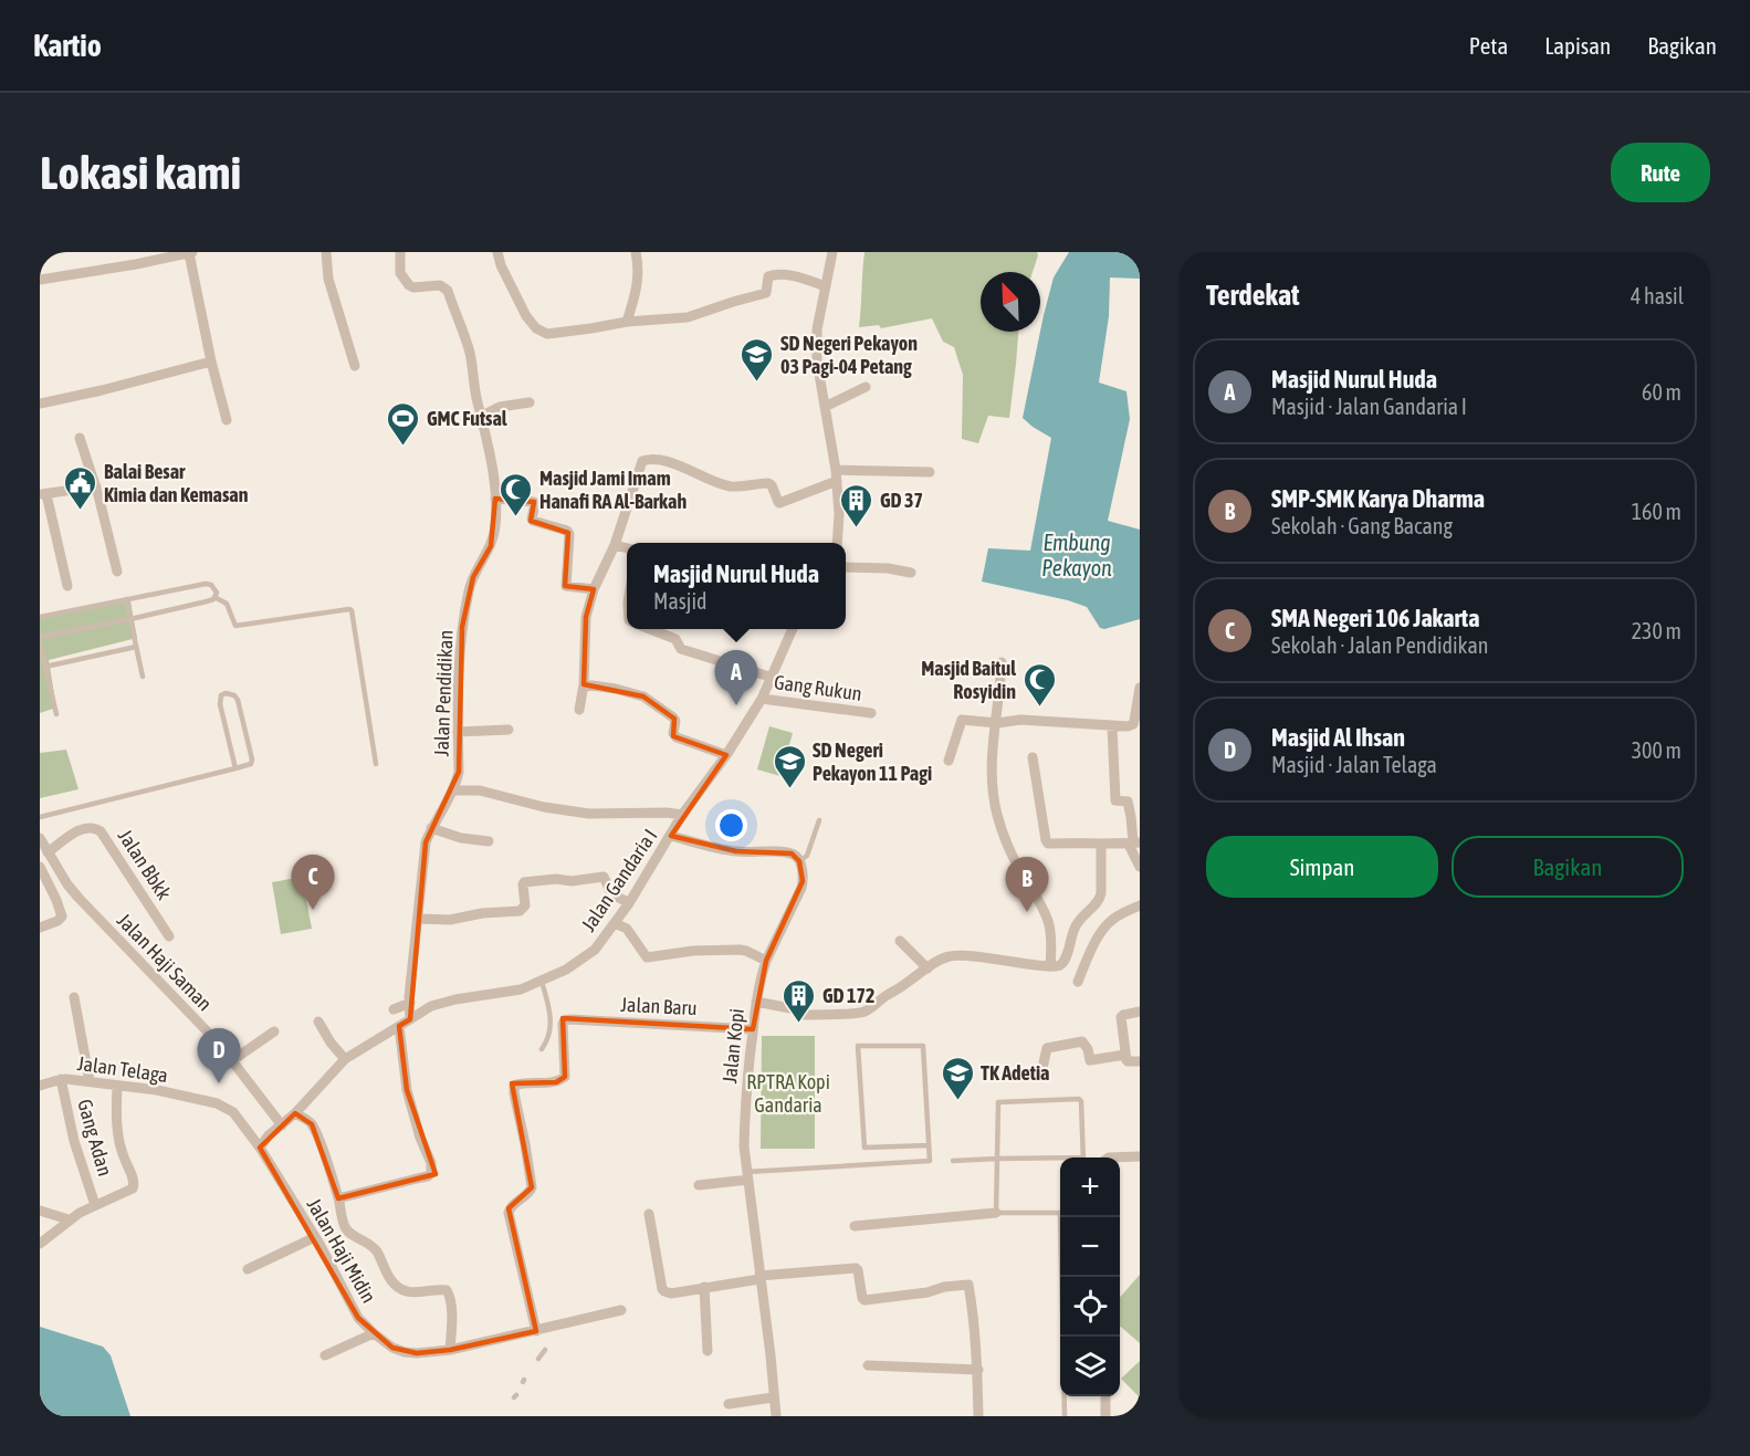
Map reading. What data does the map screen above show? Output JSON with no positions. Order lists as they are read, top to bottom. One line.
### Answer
{"streets":{"street":["Gang Rukun","Jalan Pendidikan","Jalan Bbkk","Jalan Gandaria I","Jalan Haji Saman","Jalan Baru","Jalan Kopi","Jalan Telaga","Gang Adan","Jalan Haji Midin"]},"crossings":[["Gang Rukun","Jalan Gandaria I"],["Jalan Pendidikan","Jalan Gandaria I"],["Jalan Bbkk","Jalan Haji Saman"],["Jalan Gandaria I","Jalan Haji Saman"],["Jalan Gandaria I","Jalan Telaga"],["Jalan Gandaria I","Jalan Haji Midin"],["Jalan Baru","Jalan Kopi"],["Jalan Baru","Jalan Haji Midin"],["Jalan Telaga","Gang Adan"],["Jalan Telaga","Jalan Haji Midin"]],"water":["Embung Pekayon"],"parks":["RPTRA Kopi Gandaria"],"places":{"school or university":["SD Negeri Pekayon 03 Pagi-04 Petang","SD Negeri Pekayon 11 Pagi","TK Adetia"],"sports":["GMC Futsal"],"public building":["Balai Besar Kimia dan Kemasan"],"mosque":["Masjid Jami Imam Hanafi RA Al-Barkah","Masjid Baitul Rosyidin"],"building":["GD 37","GD 172"]},"north":"top left","page":{"header":"Kartio","nav":["Peta","Lapisan","Bagikan"],"buttons":["Rute",["Simpan","Bagikan"]],"title":"Lokasi kami","heading":["Terdekat","4 hasil"],"list":[{"mark":"A","name":"Masjid Nurul Huda","note":"Masjid · Jalan Gandaria I","value":"60 m"},{"mark":"B","name":"SMP-SMK Karya Dharma","note":"Sekolah · Gang Bacang","value":"160 m"},{"mark":"C","name":"SMA Negeri 106 Jakarta","note":"Sekolah · Jalan Pendidikan","value":"230 m"},{"mark":"D","name":"Masjid Al Ihsan","note":"Masjid · Jalan Telaga","value":"300 m"}],"popup":["Masjid Nurul Huda","Masjid"],"pins":["A","C","B","D"],"map_buttons":["+","−"]}}
